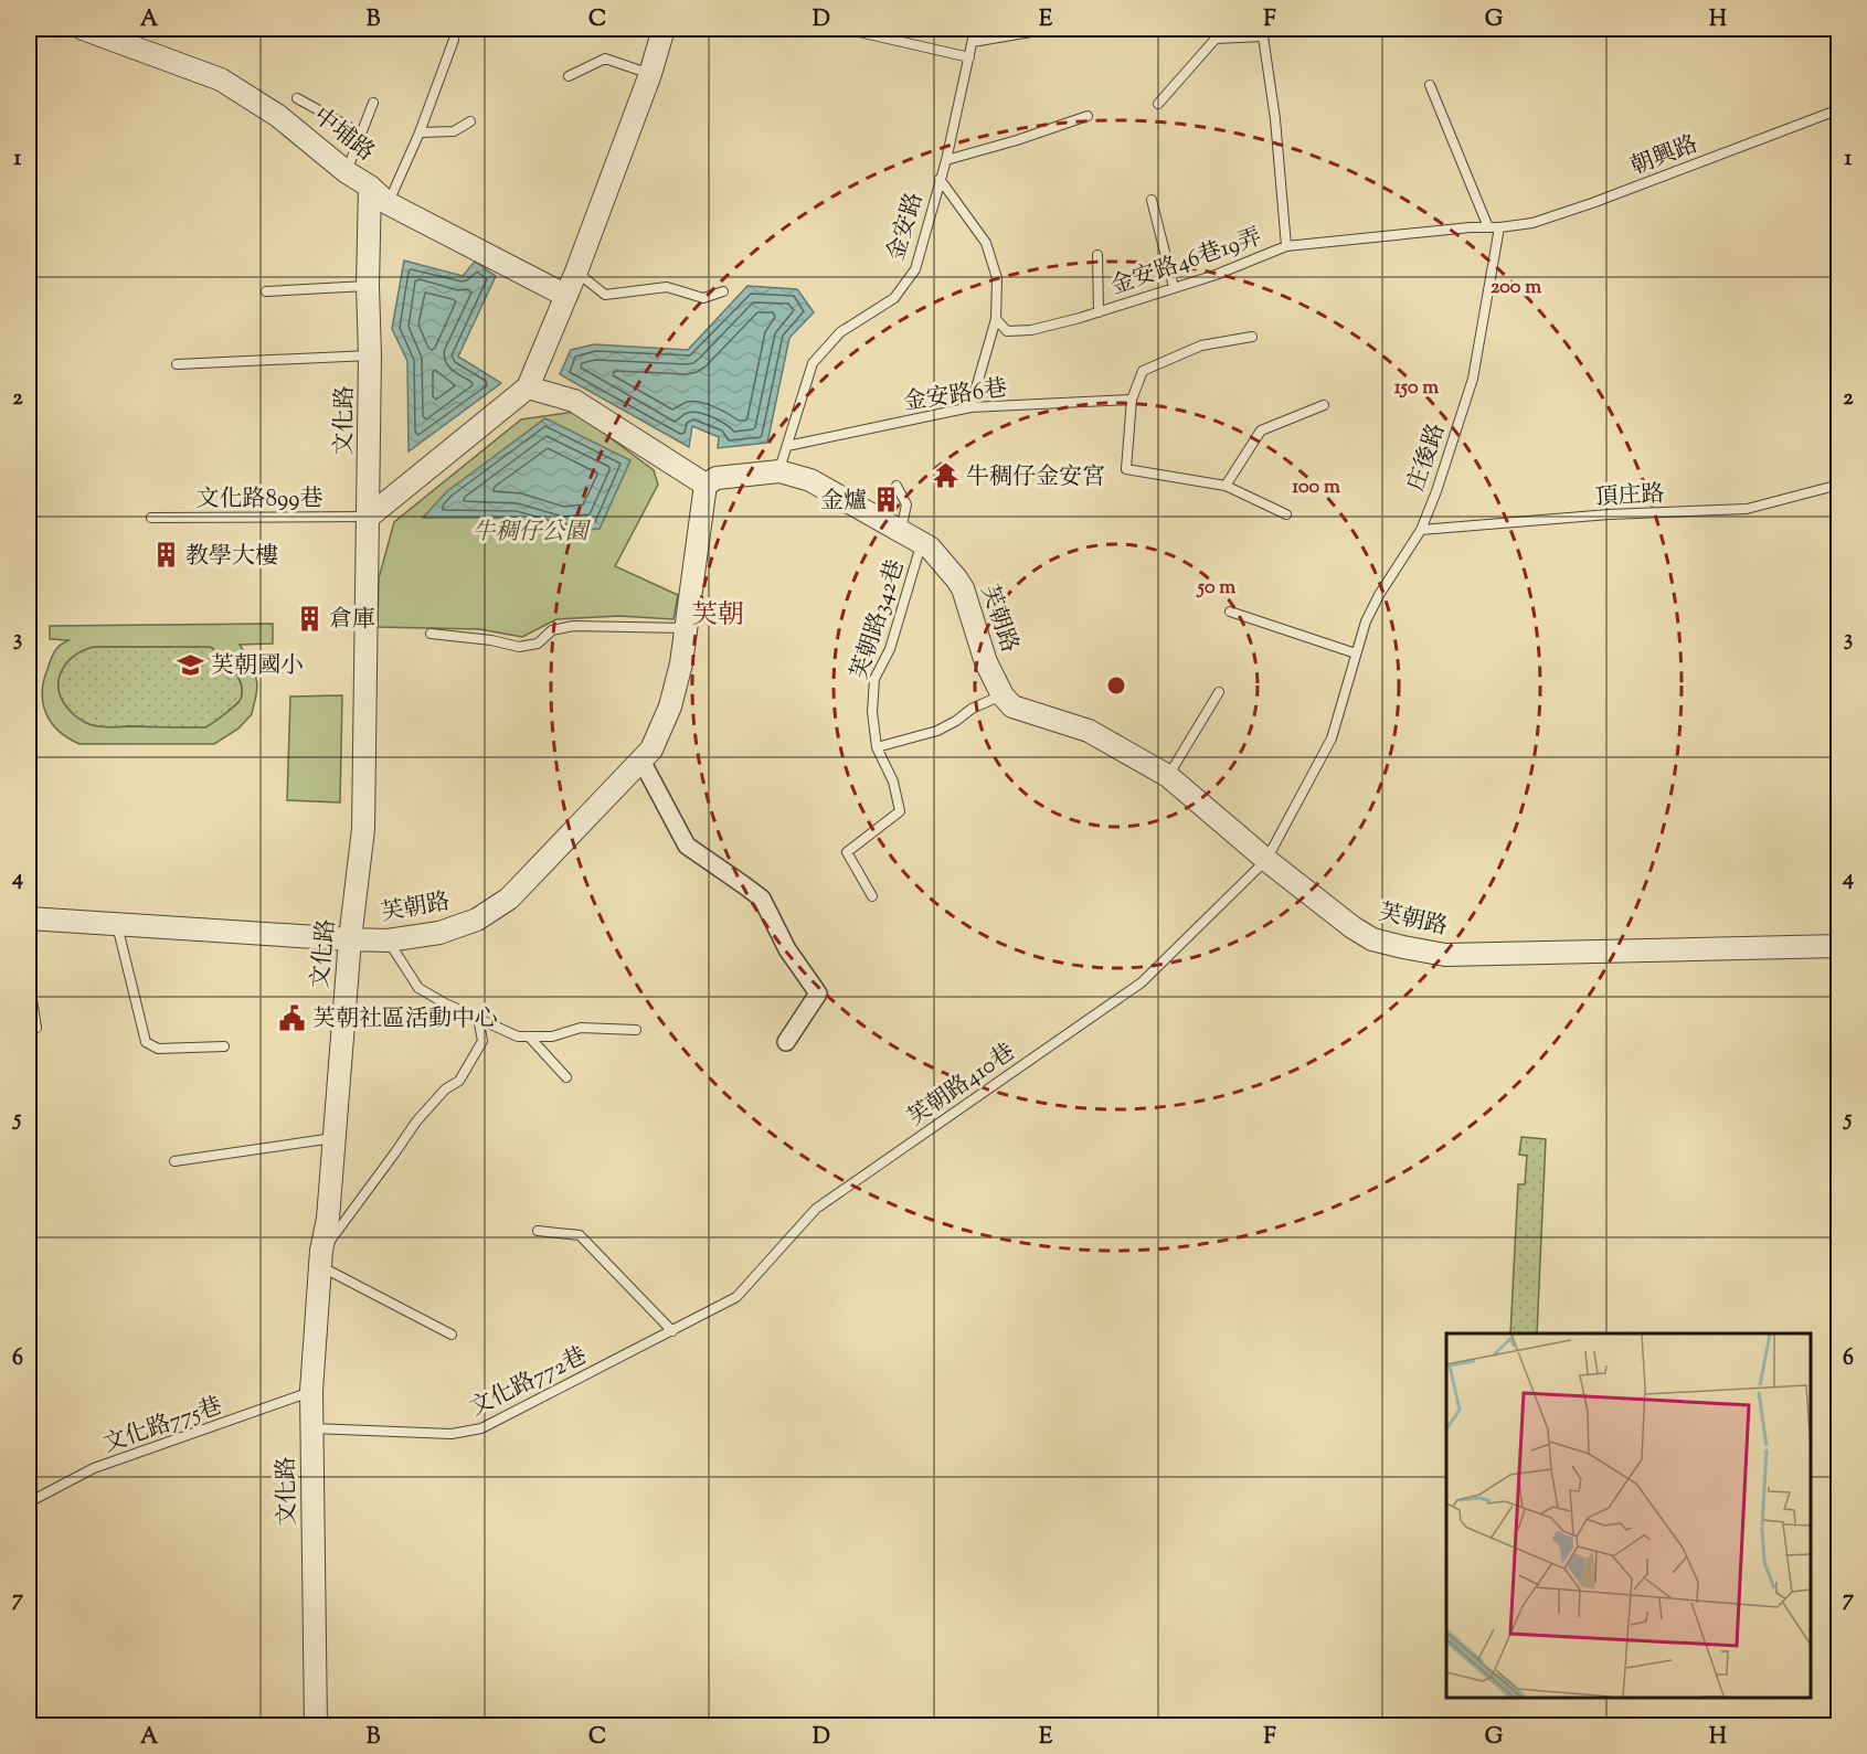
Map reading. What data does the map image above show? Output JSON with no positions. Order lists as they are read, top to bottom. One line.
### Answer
{"streets":{"street":["中埔路","文化路","芙朝路"],"lane":["朝興路","金安路","金安路46巷19弄","金安路6巷","庄後路","頂庄路","文化路899巷","芙朝路342巷","芙朝路410巷","文化路772巷","文化路775巷"]},"crossings":[["中埔路","文化路"],["朝興路","庄後路"],["金安路","金安路6巷"],["金安路","芙朝路"],["文化路","文化路899巷"],["文化路","芙朝路"],["文化路","文化路772巷"],["文化路","文化路775巷"],["庄後路","頂庄路"],["庄後路","芙朝路"],["庄後路","芙朝路410巷"],["芙朝路","芙朝路342巷"],["芙朝路","芙朝路410巷"],["芙朝路410巷","文化路772巷"]],"districts":["芙朝"],"parks":["牛稠仔公園"],"places":{"temple":["牛稠仔金安宮"],"building":["金爐","教學大樓","倉庫"],"school or university":["芙朝國小"],"public building":["芙朝社區活動中心"]},"grid":{"columns":["A","B","C","D","E","F","G","H"],"rows":["1","2","3","4","5","6","7"]},"rings":["200 m","150 m","100 m","50 m"]}
